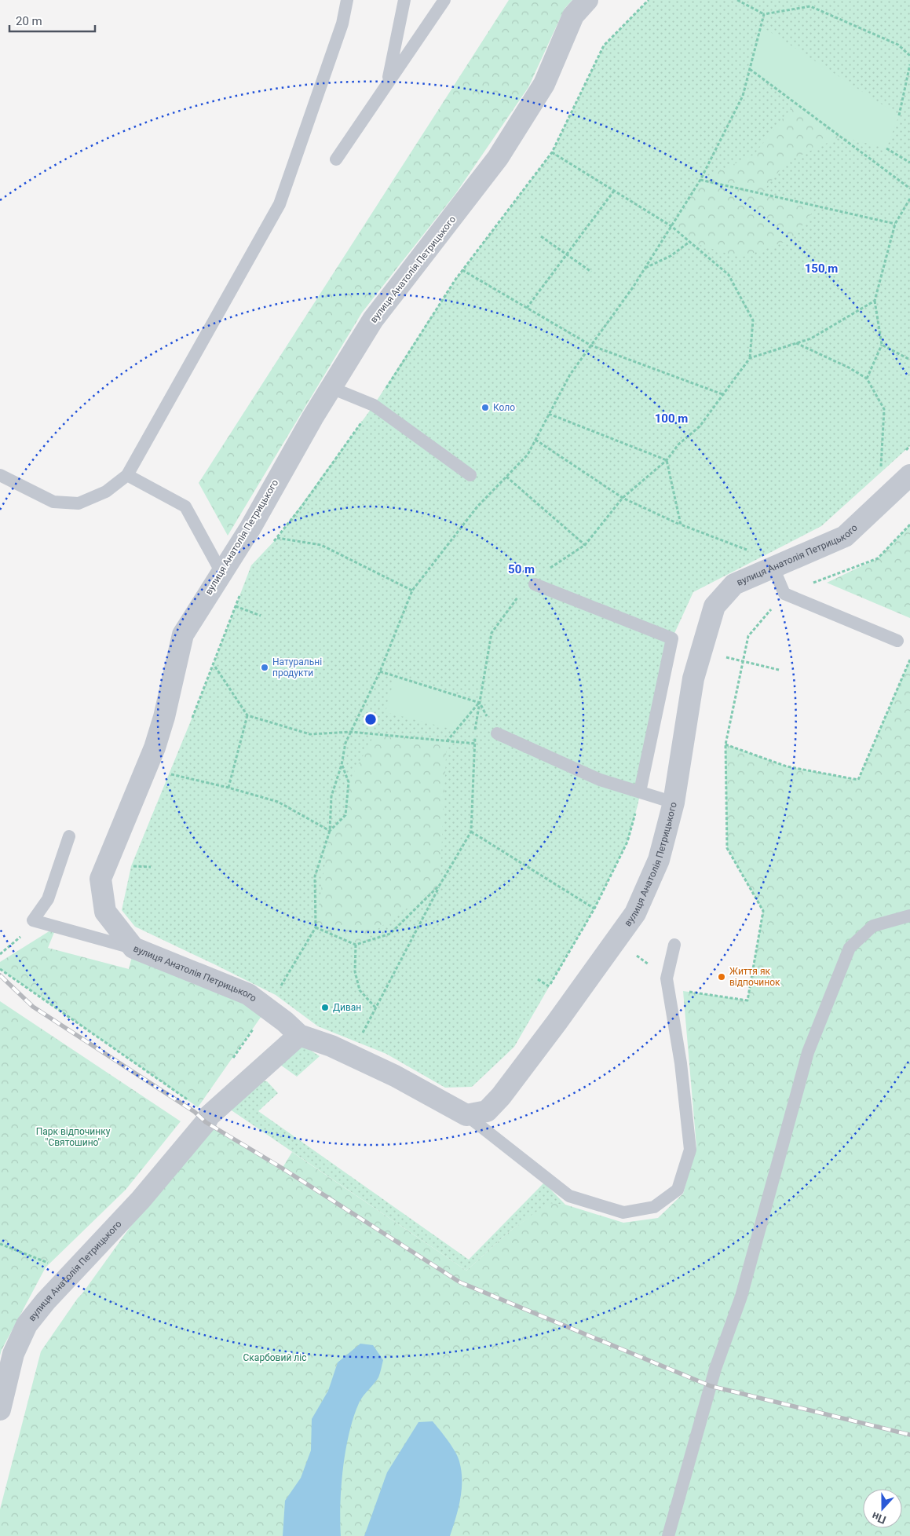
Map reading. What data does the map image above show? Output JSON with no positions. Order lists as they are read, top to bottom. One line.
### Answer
{"streets":{"street":["вулиця Анатолія Петрицького"]},"parks":["Парк відпочинку \"Святошино\"","Скарбовий ліс"],"places":["Коло","Натуральні продукти","Життя як відпочинок","Диван"],"scale_bar":"20 m","north":"bottom","rings":["150 m","100 m","50 m"]}
